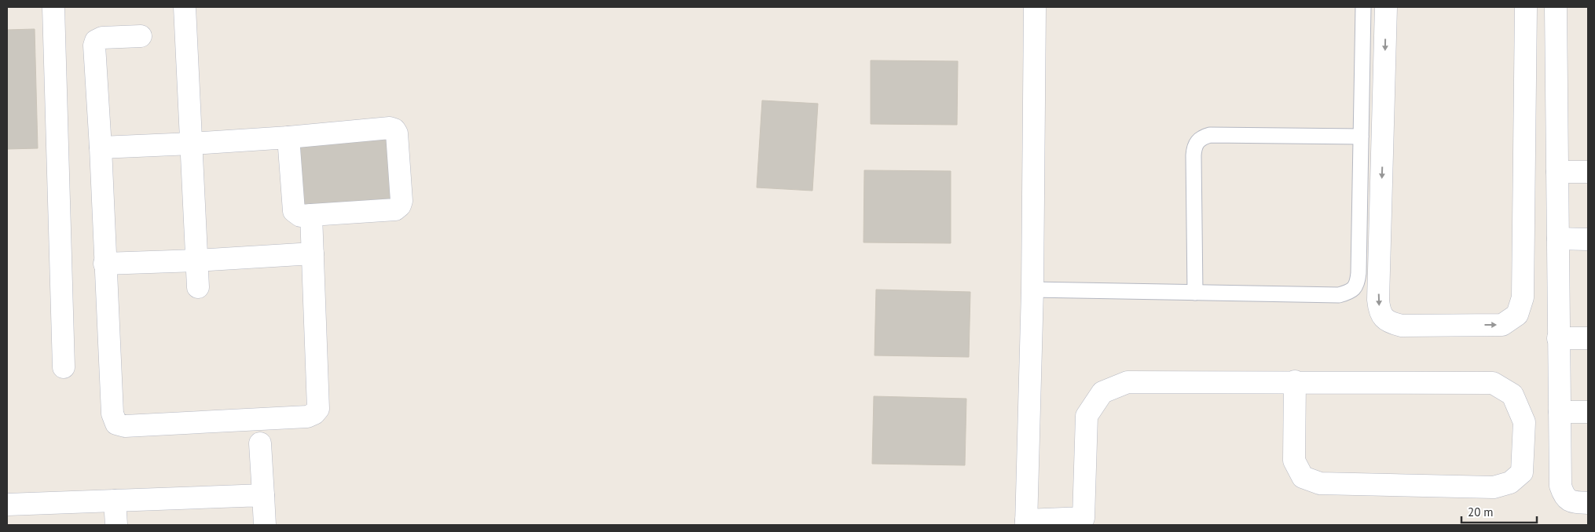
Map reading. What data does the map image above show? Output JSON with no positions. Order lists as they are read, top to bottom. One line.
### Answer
{"scale_bar":"20 m"}
